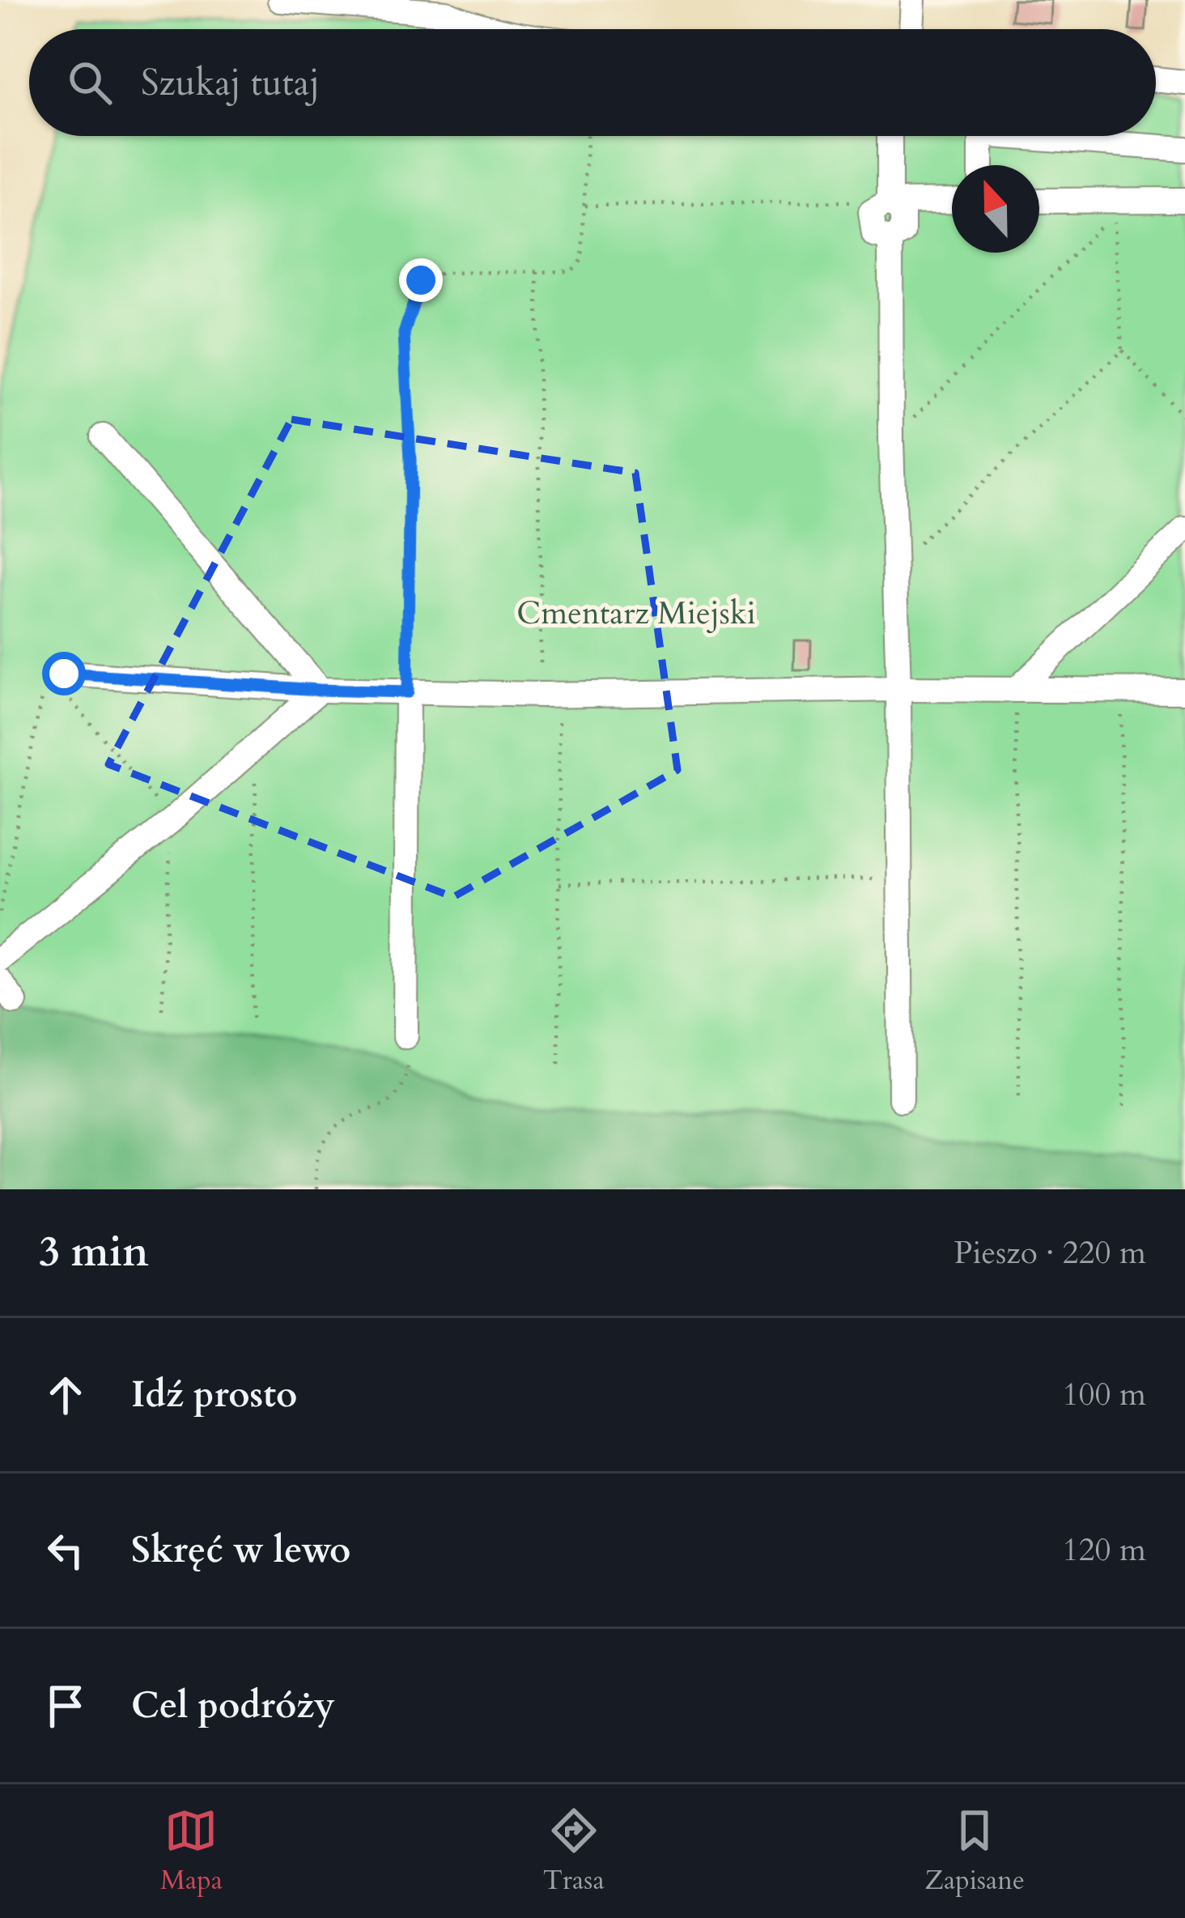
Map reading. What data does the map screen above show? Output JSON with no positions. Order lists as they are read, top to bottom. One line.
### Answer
{"parks":["Cmentarz Miejski"],"north":"top","page":{"search":"Szukaj tutaj","heading":["3 min","Pieszo · 220 m"],"list":[["Idź prosto","100 m"],["Skręć w lewo","120 m"],"Cel podróży"],"nav":["Mapa","Trasa","Zapisane"]}}
